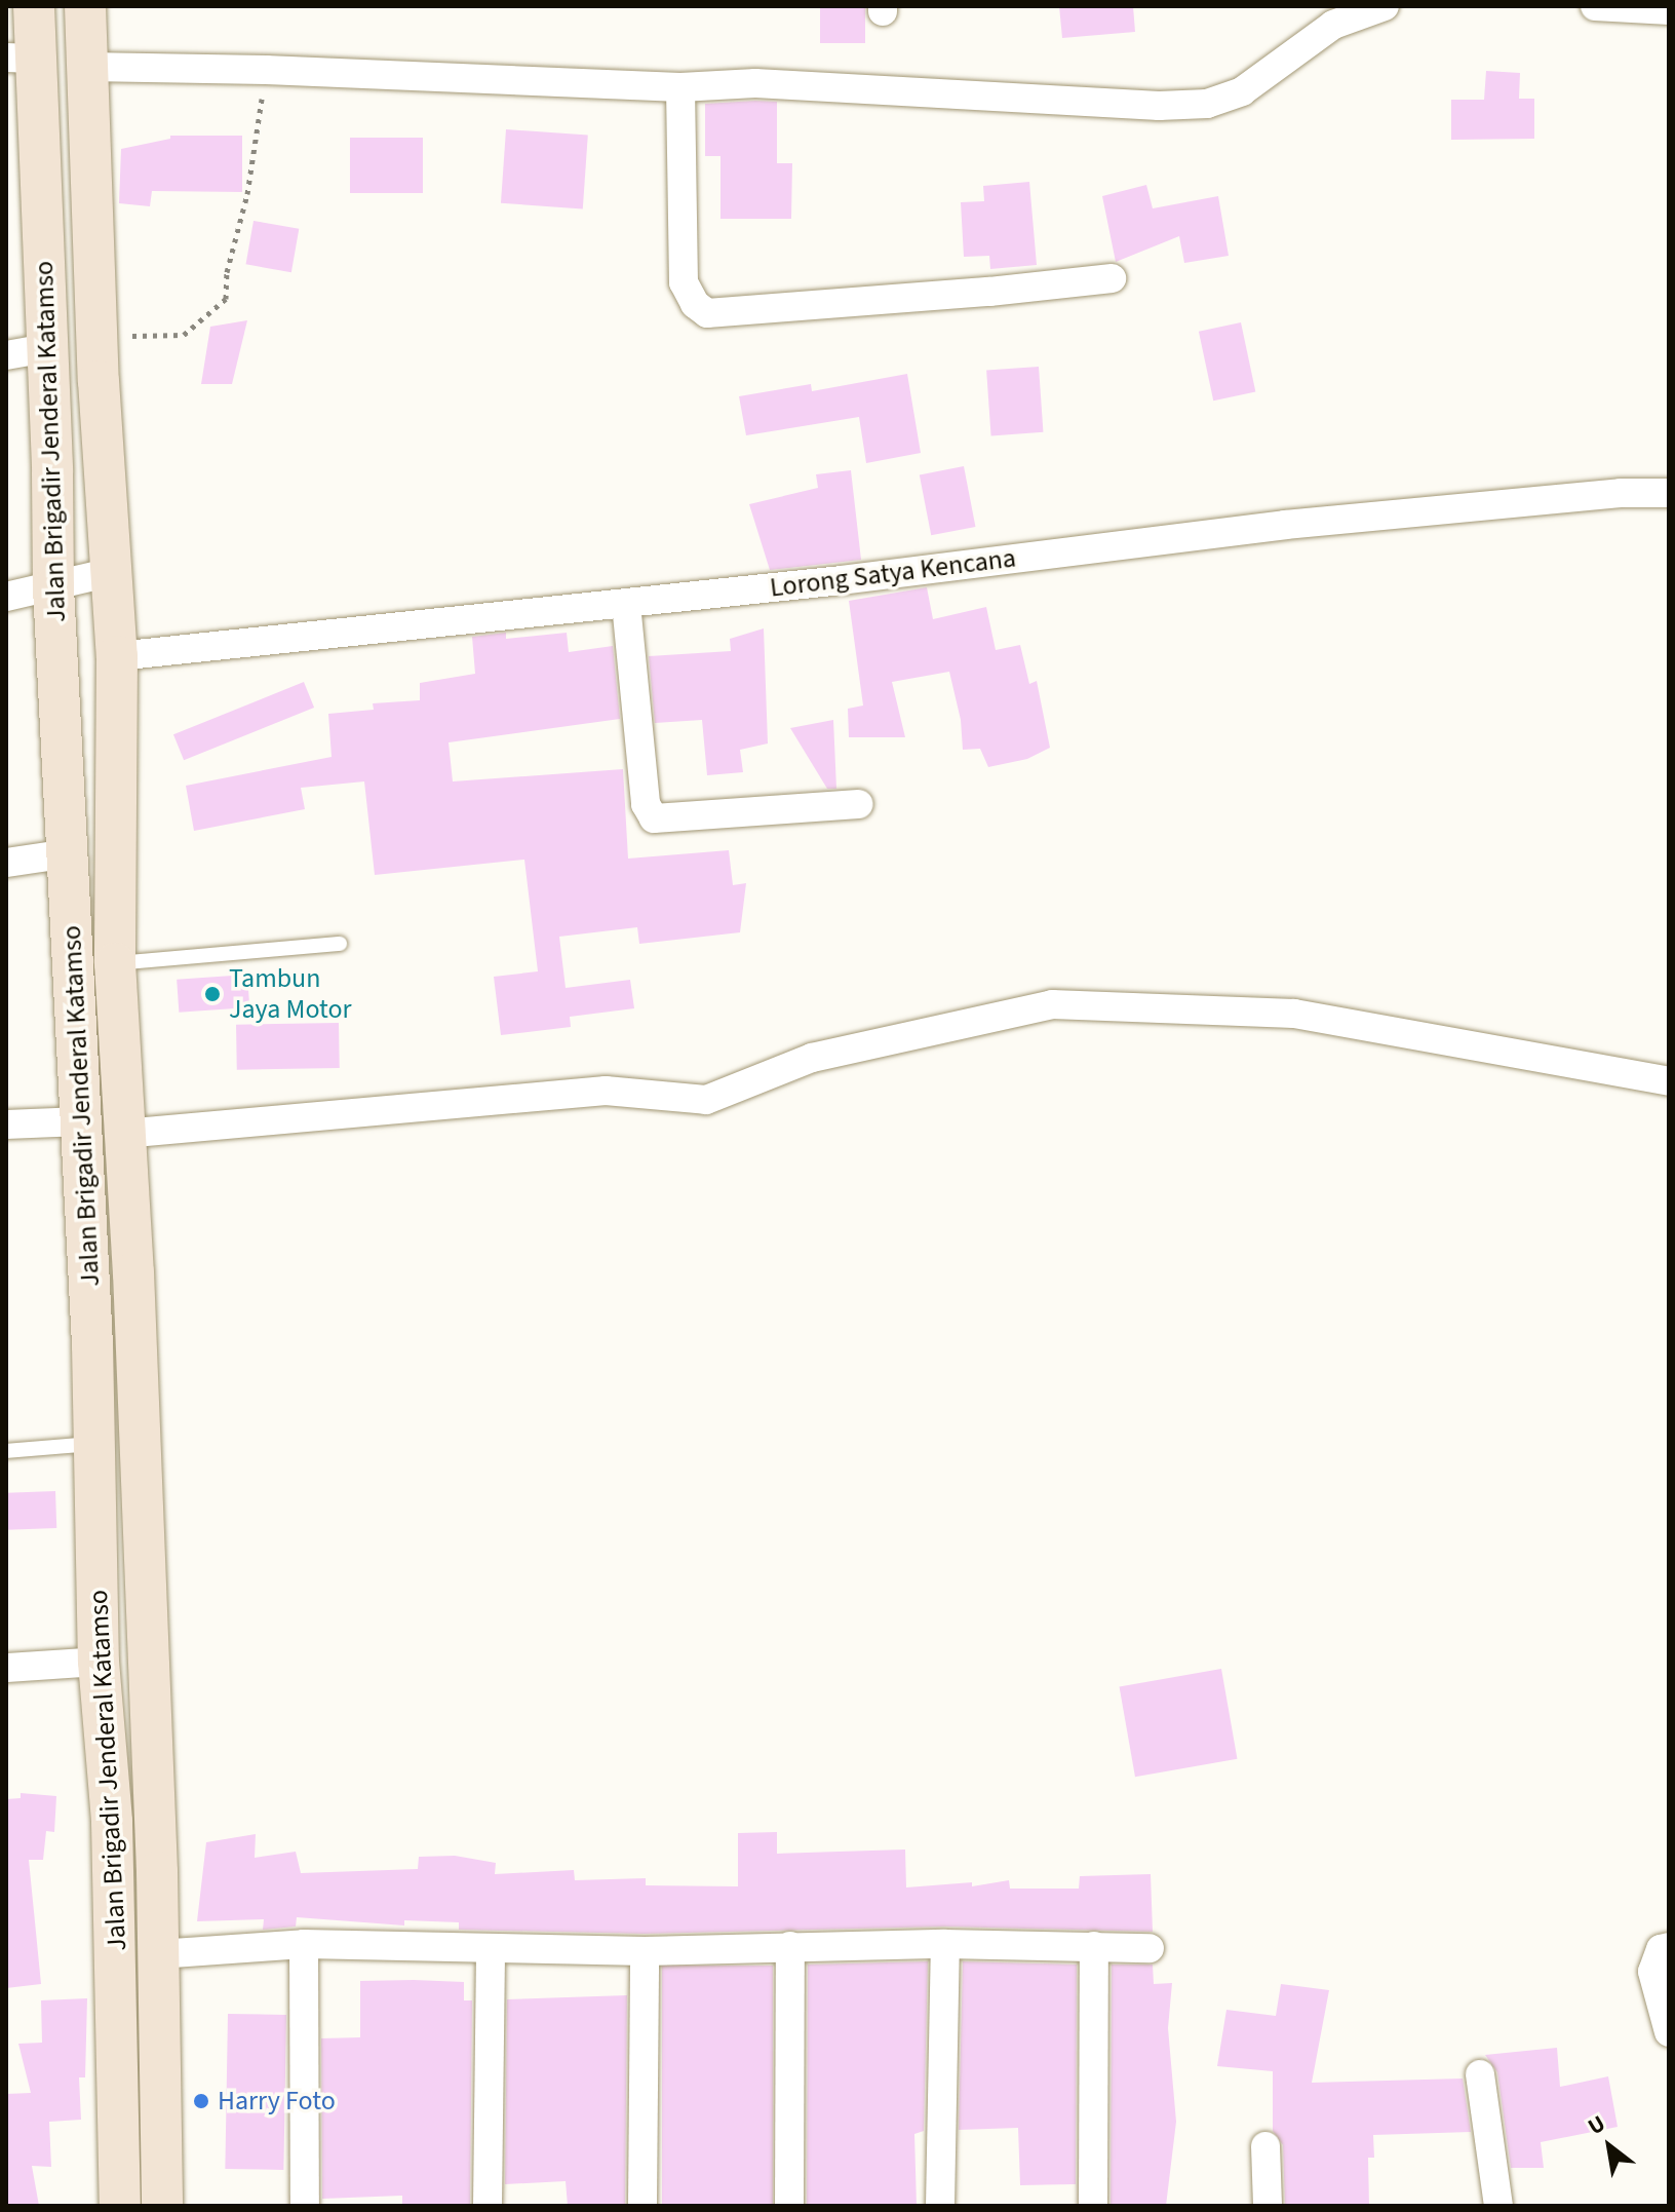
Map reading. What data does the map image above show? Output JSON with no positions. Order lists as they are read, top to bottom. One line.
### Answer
{"streets":{"main road":["Jalan Brigadir Jenderal Katamso"],"street":["Lorong Satya Kencana"]},"crossings":[["Jalan Brigadir Jenderal Katamso","Lorong Satya Kencana"]],"places":["Tambun Jaya Motor","Harry Foto"],"north":"top left"}
